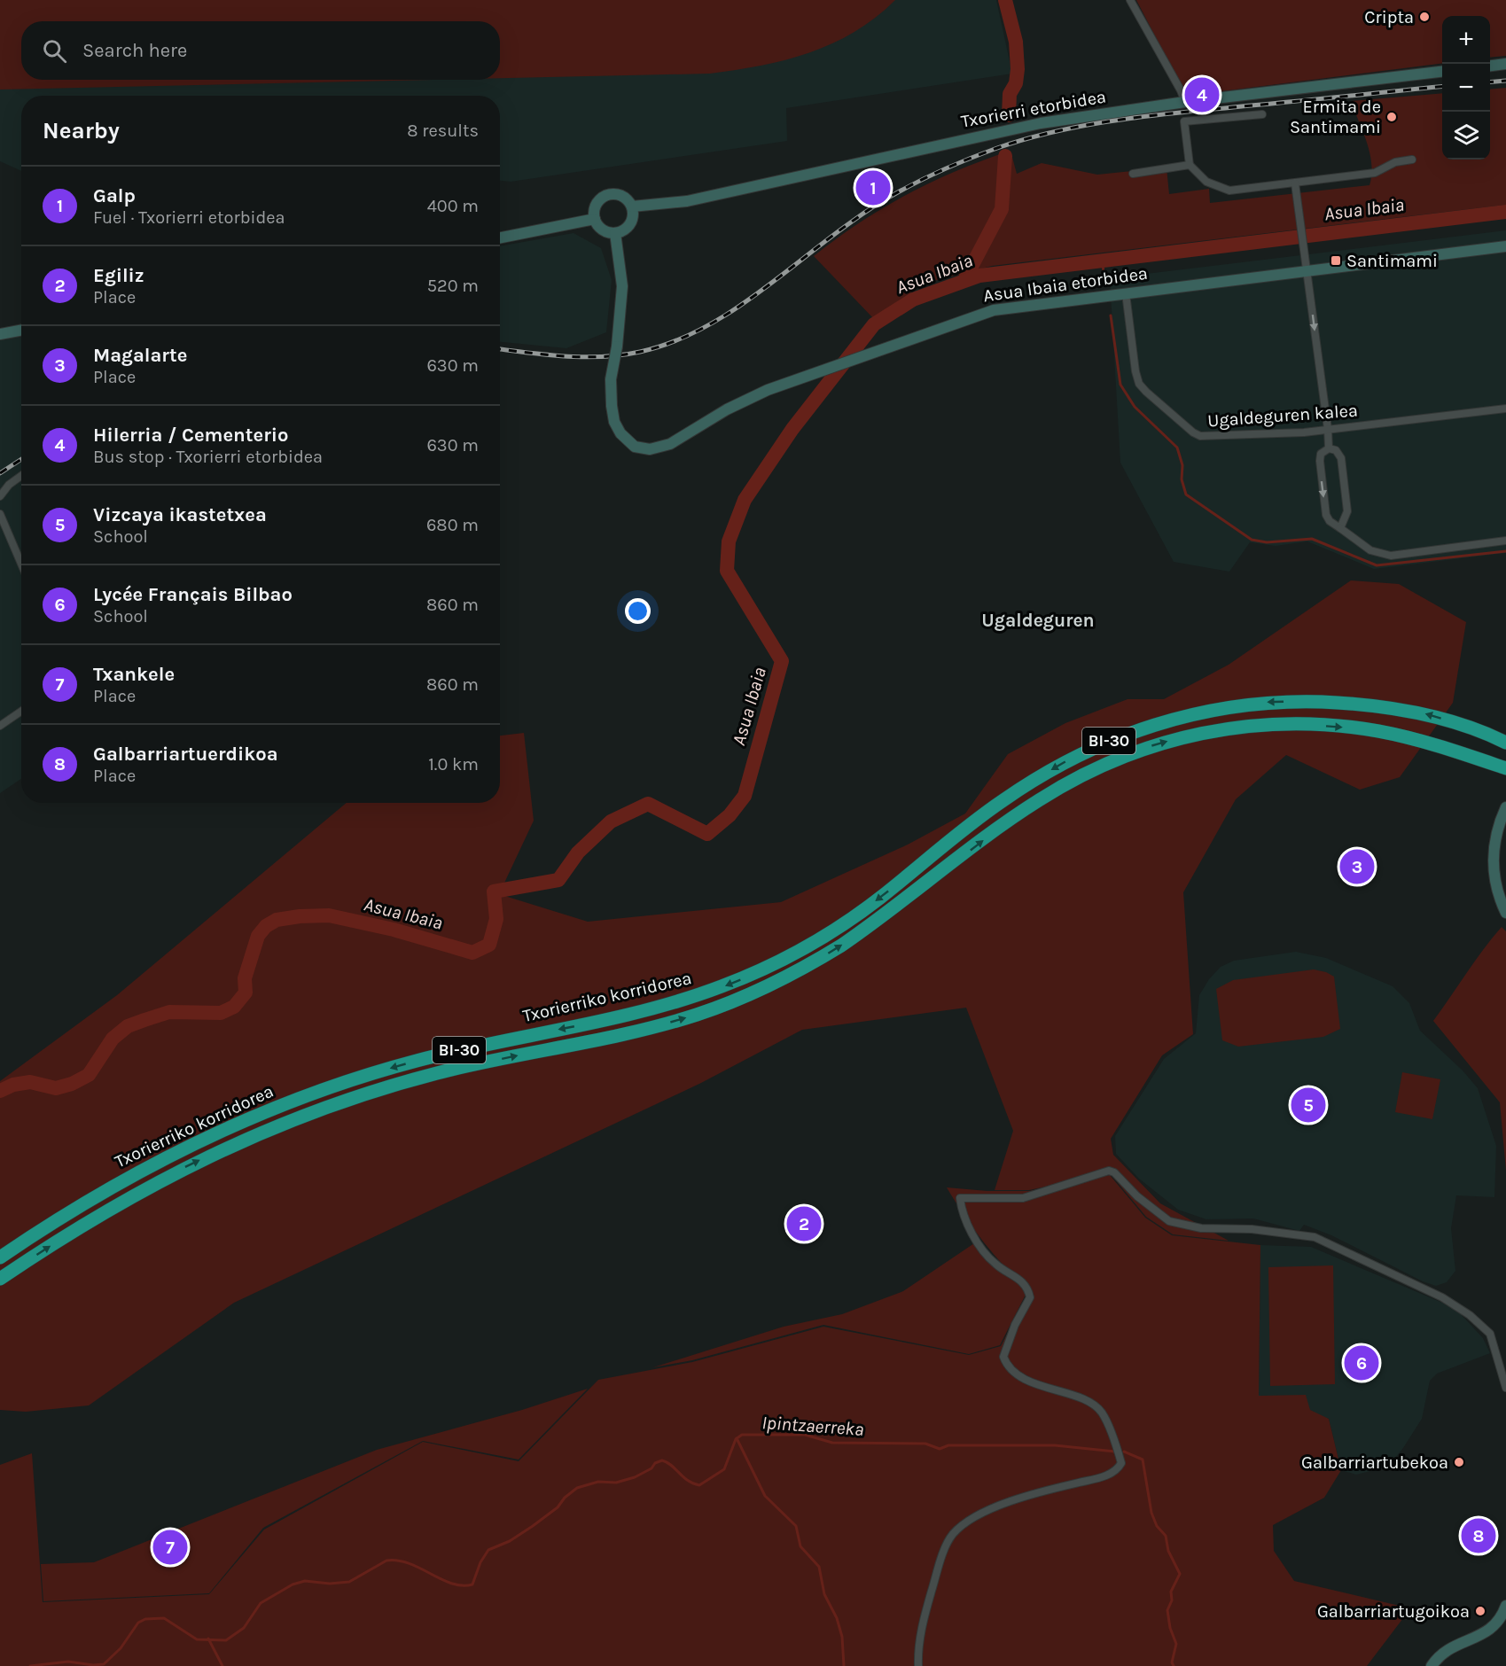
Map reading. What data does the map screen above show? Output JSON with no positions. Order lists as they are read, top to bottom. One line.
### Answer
{"streets":{"highway":["BI-30","Txorierriko korridorea"],"street":["Txorierri etorbidea","Asua Ibaia etorbidea","Ugaldeguren kalea"]},"crossings":[["Txorierri etorbidea","Asua Ibaia etorbidea"],["Asua Ibaia etorbidea","Ugaldeguren kalea"]],"districts":["Ugaldeguren"],"water":["Asua Ibaia","Ipintzaerreka"],"places":{"other":["Cripta","Ermita de Santimami","Galbarriartubekoa","Galbarriartugoikoa"],"transit":["Santimami"]},"page":{"map_buttons":["+","−"],"search":"Search here","pins":["4","1","3","5","2","6","8","7"],"heading":["Nearby","8 results"],"list":[{"mark":"1","name":"Galp","note":"Fuel · Txorierri etorbidea","value":"400 m"},{"mark":"2","name":"Egiliz","note":"Place","value":"520 m"},{"mark":"3","name":"Magalarte","note":"Place","value":"630 m"},{"mark":"4","name":"Hilerria / Cementerio","note":"Bus stop · Txorierri etorbidea","value":"630 m"},{"mark":"5","name":"Vizcaya ikastetxea","note":"School","value":"680 m"},{"mark":"6","name":"Lycée Français Bilbao","note":"School","value":"860 m"},{"mark":"7","name":"Txankele","note":"Place","value":"860 m"},{"mark":"8","name":"Galbarriartuerdikoa","note":"Place","value":"1.0 km"}]}}
